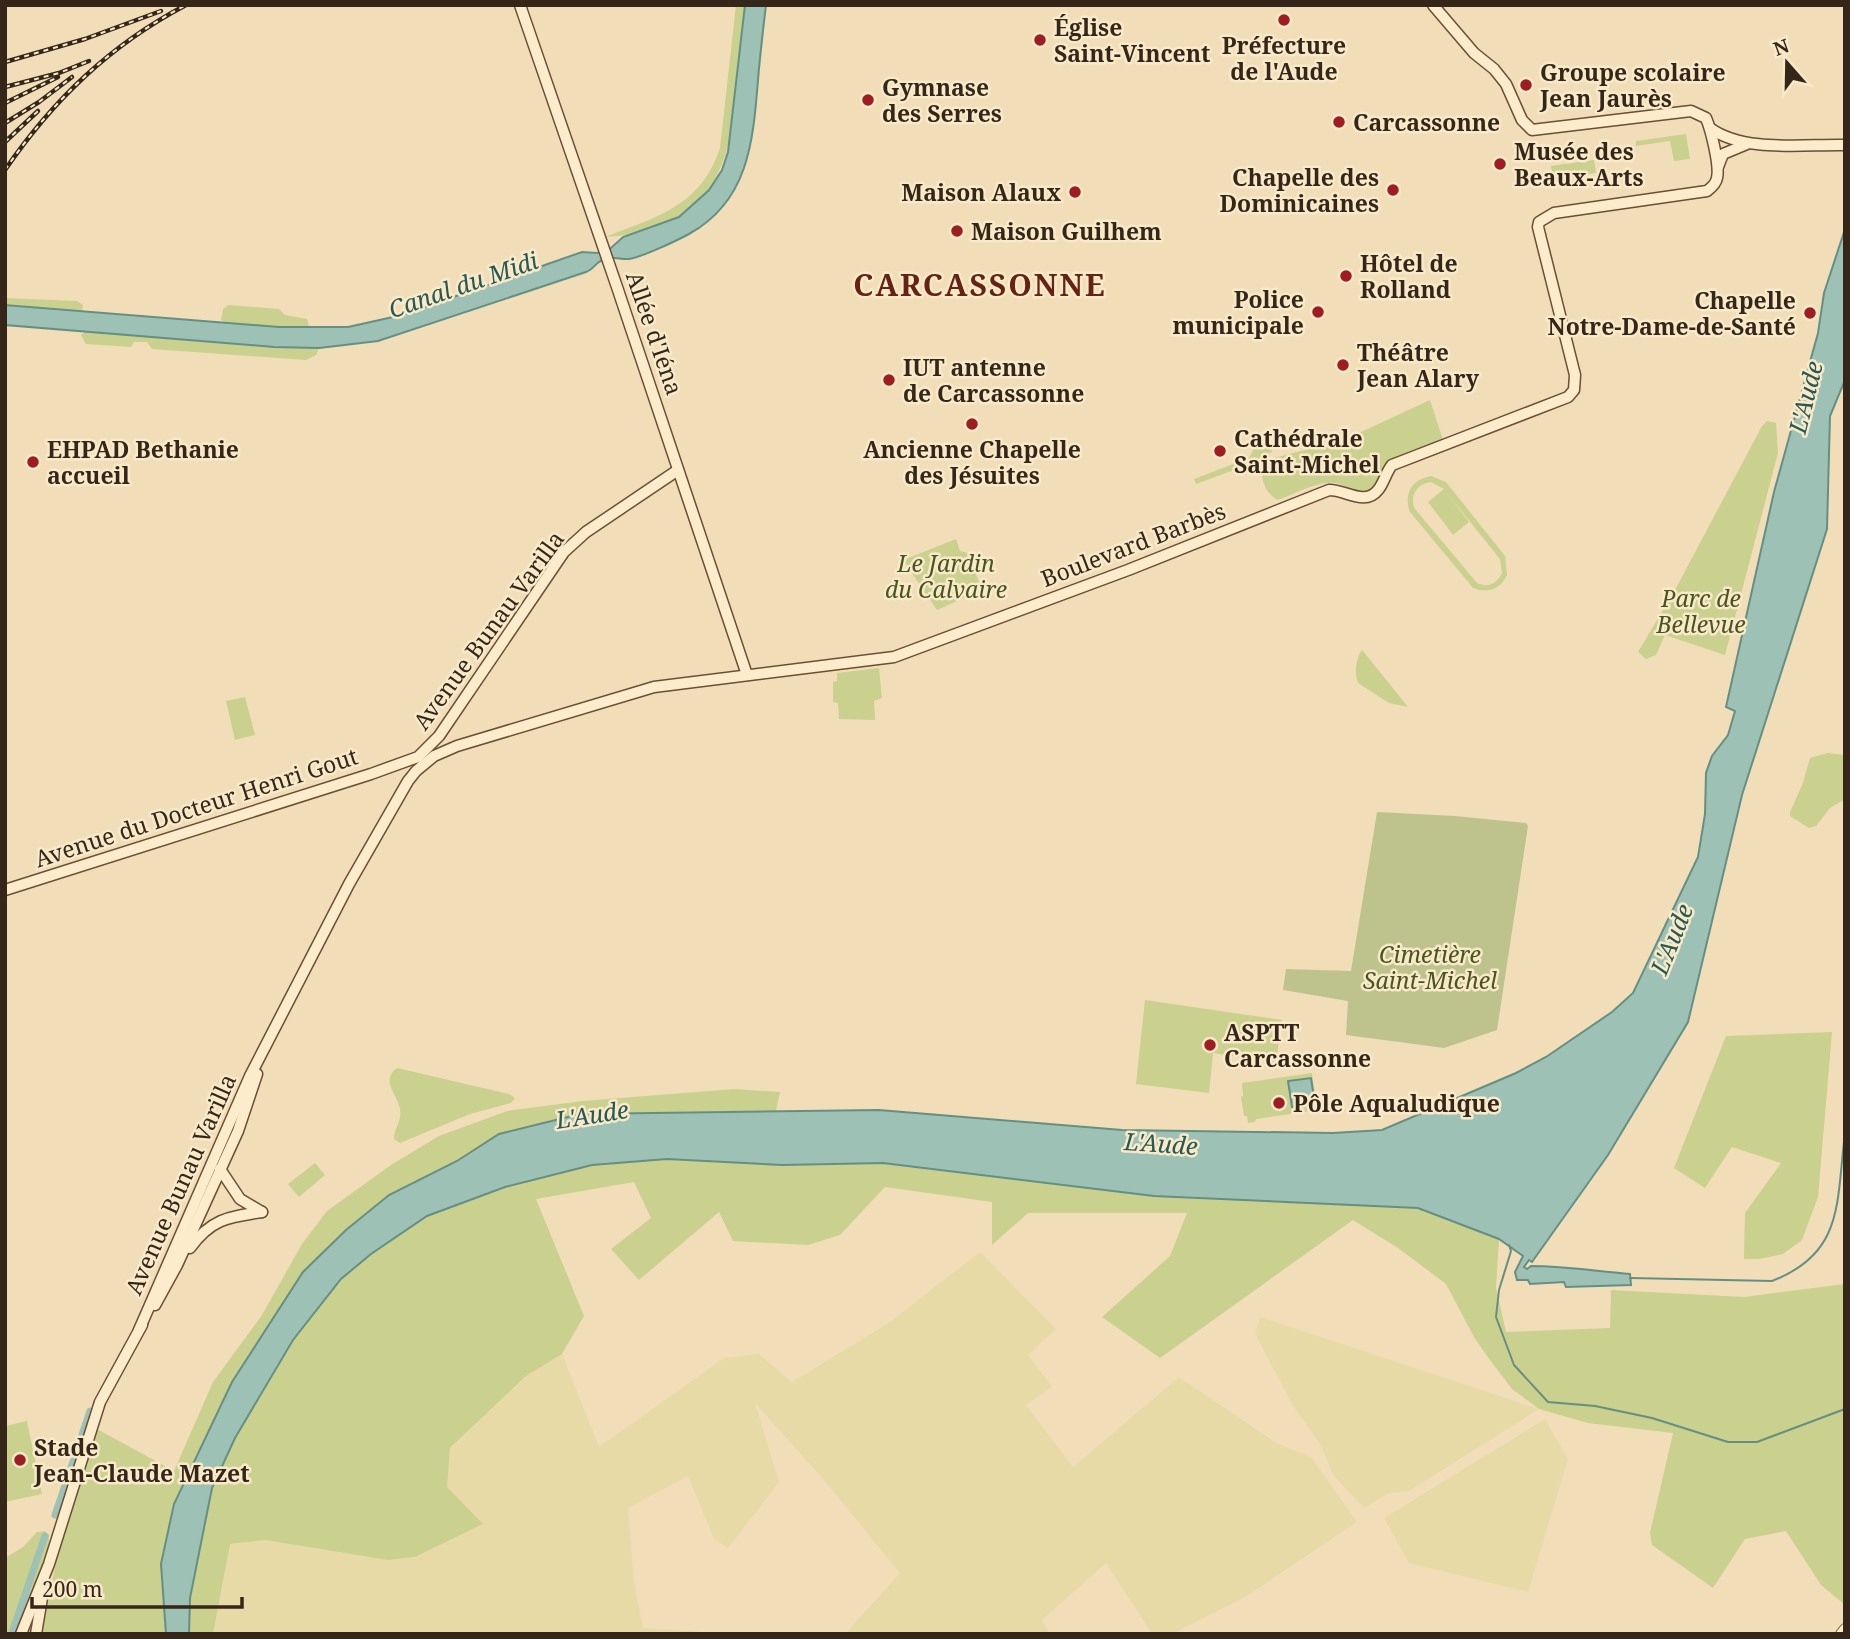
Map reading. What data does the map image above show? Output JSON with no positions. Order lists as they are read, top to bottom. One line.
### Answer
{"streets":{"main road":["Allée d'Iéna","Boulevard Barbès","Avenue Bunau Varilla","Avenue du Docteur Henri Gout"]},"crossings":[["Allée d'Iéna","Boulevard Barbès"],["Allée d'Iéna","Avenue Bunau Varilla"],["Avenue Bunau Varilla","Avenue du Docteur Henri Gout"]],"districts":["CARCASSONNE"],"water":["Canal du Midi","L'Aude"],"parks":["Le Jardin du Calvaire","Parc de Bellevue","Cimetière Saint-Michel"],"places":["Préfecture de l'Aude","Église Saint-Vincent","Groupe scolaire Jean Jaurès","Gymnase des Serres","Carcassonne","Musée des Beaux-Arts","Chapelle des Dominicaines","Maison Alaux","Maison Guilhem","Hôtel de Rolland","Police municipale","Chapelle Notre-Dame-de-Santé","Théâtre Jean Alary","IUT antenne de Carcassonne","Ancienne Chapelle des Jésuites","Cathédrale Saint-Michel","EHPAD Bethanie accueil","ASPTT Carcassonne","Pôle Aqualudique","Stade Jean-Claude Mazet"],"scale_bar":"200 m","north":"top"}
